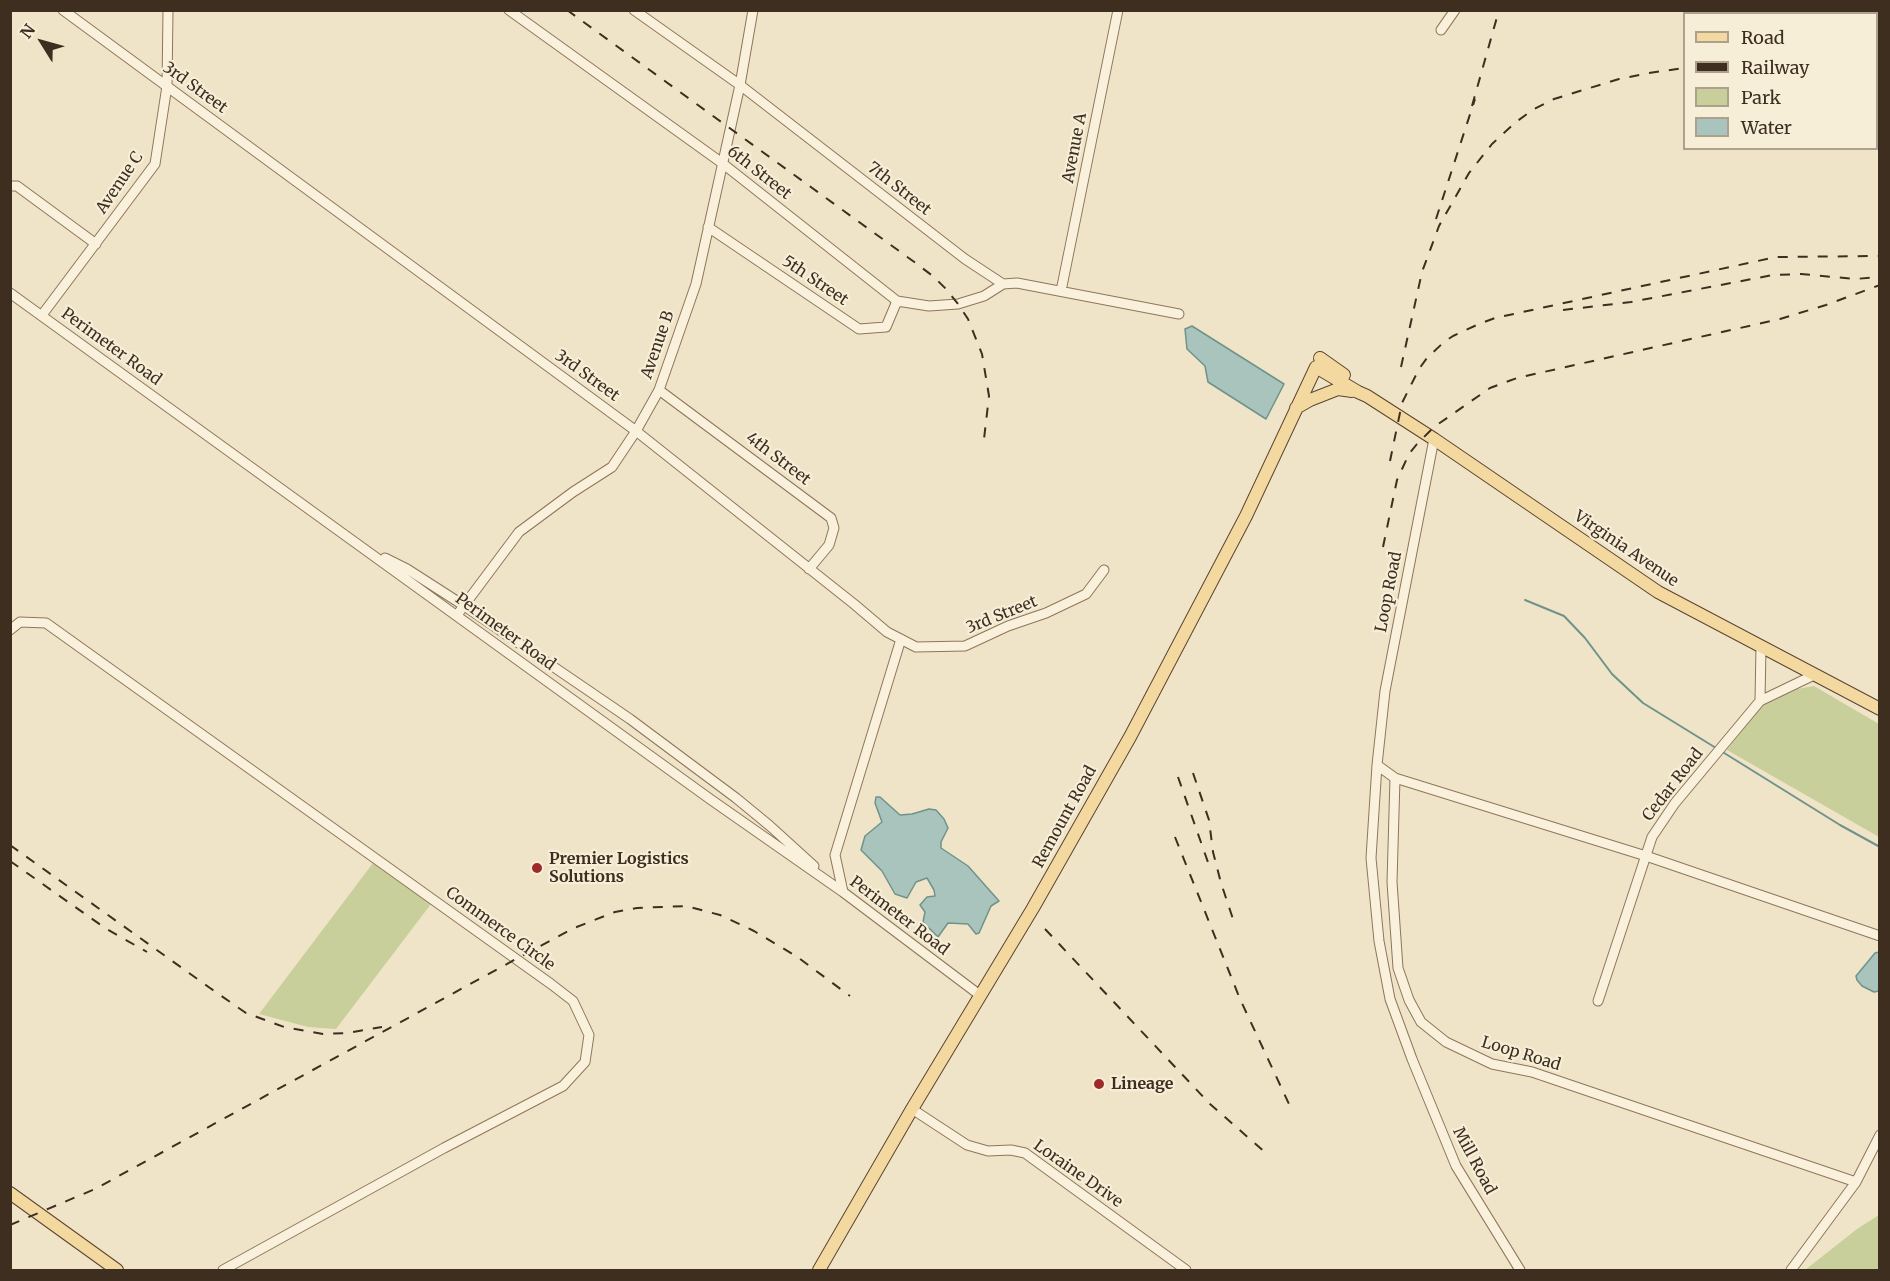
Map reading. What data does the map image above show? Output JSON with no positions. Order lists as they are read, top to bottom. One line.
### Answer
{"streets":{"main road":["Virginia Avenue","Remount Road"],"street":["3rd Street","Avenue A","6th Street","Avenue C","7th Street","5th Street","Avenue B","Perimeter Road","4th Street","Loop Road","Cedar Road","Commerce Circle","Mill Road","Loraine Drive"]},"crossings":[["3rd Street","Avenue C"],["3rd Street","Avenue B"],["3rd Street","4th Street"],["Avenue A","7th Street"],["6th Street","7th Street"],["6th Street","5th Street"],["6th Street","Avenue B"],["Avenue C","Perimeter Road"],["7th Street","Avenue B"],["5th Street","Avenue B"],["Avenue B","Perimeter Road"],["Avenue B","4th Street"],["Perimeter Road","Remount Road"],["Virginia Avenue","Loop Road"],["Virginia Avenue","Cedar Road"],["Virginia Avenue","Remount Road"],["Loop Road","Mill Road"],["Remount Road","Loraine Drive"]],"places":["Premier Logistics Solutions","Lineage"],"legend":["Road","Railway","Park","Water"],"north":"top left"}
